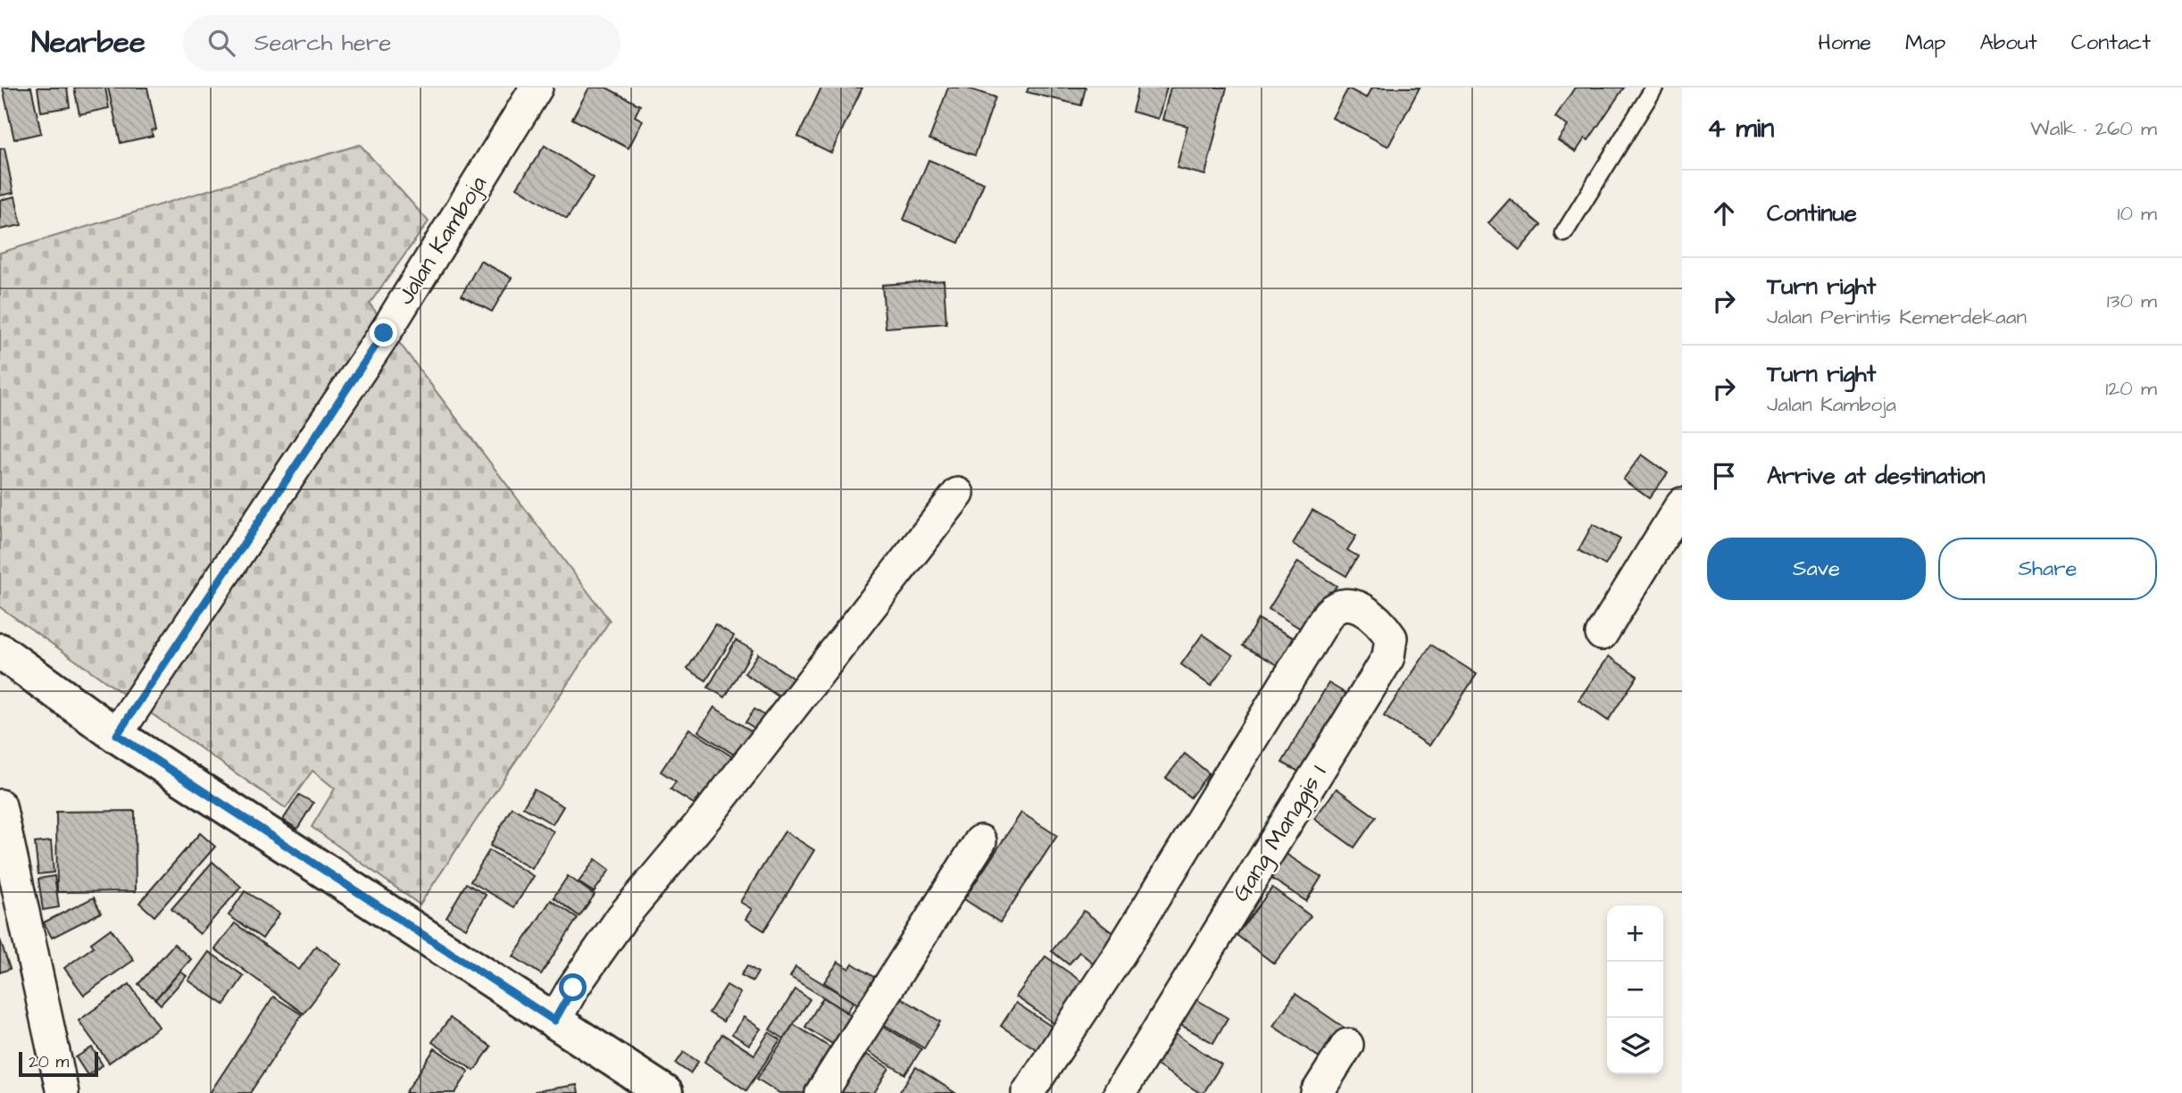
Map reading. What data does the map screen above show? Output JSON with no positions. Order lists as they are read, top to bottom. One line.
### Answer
{"streets":{"street":["Jalan Kamboja","Gang Manggis I"]},"scale_bar":"20 m","page":{"header":"Nearbee","search":"Search here","nav":["Home","Map","About","Contact"],"heading":["4 min","Walk · 260 m"],"list":[["Continue","10 m"],["Turn right","Jalan Perintis Kemerdekaan","130 m"],["Turn right","Jalan Kamboja","120 m"],"Arrive at destination"],"buttons":["Save","Share"],"map_buttons":["+","−"],"scale":"20 m"}}
